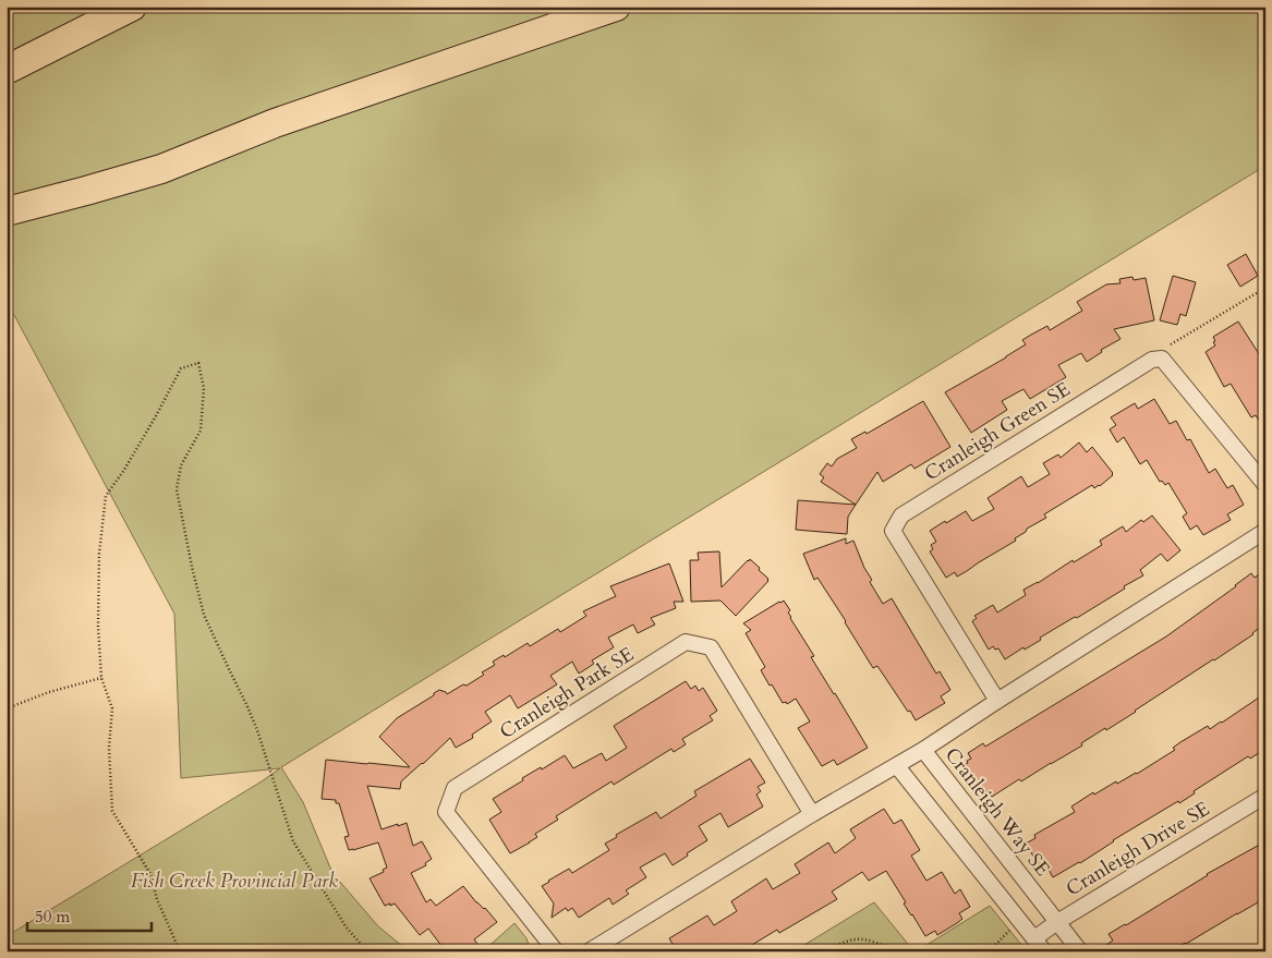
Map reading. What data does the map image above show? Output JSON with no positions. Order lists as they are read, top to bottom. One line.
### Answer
{"streets":{"street":["Cranleigh Green SE","Cranleigh Park SE","Cranleigh Way SE","Cranleigh Drive SE"]},"crossings":[["Cranleigh Way SE","Cranleigh Drive SE"]],"parks":["Fish Creek Provincial Park"],"scale_bar":"50 m"}
